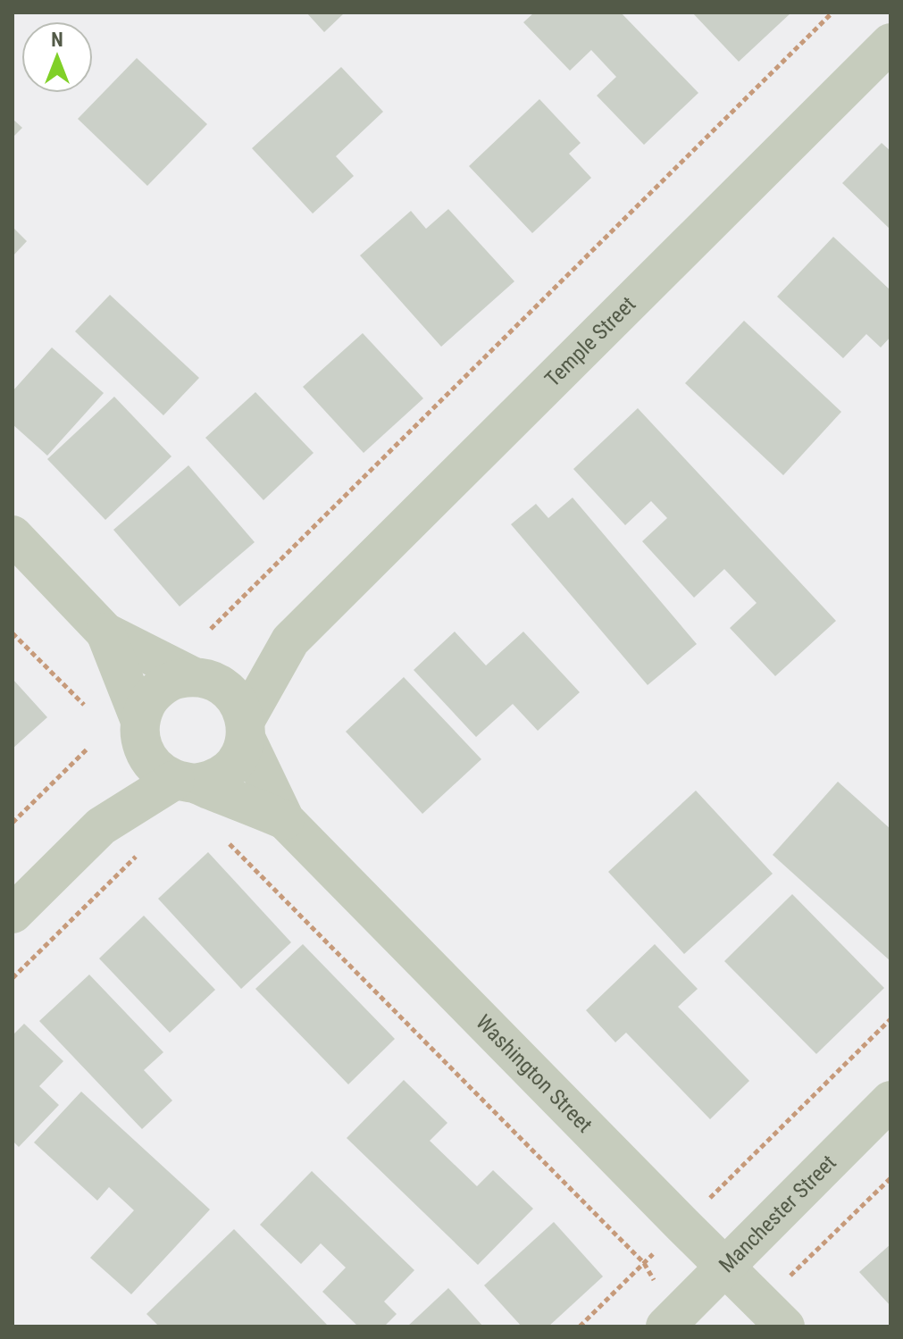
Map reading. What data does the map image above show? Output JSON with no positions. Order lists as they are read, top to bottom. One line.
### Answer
{"streets":{"street":["Temple Street","Washington Street","Manchester Street"]},"crossings":[["Temple Street","Washington Street"],["Washington Street","Manchester Street"]],"north":"top"}
